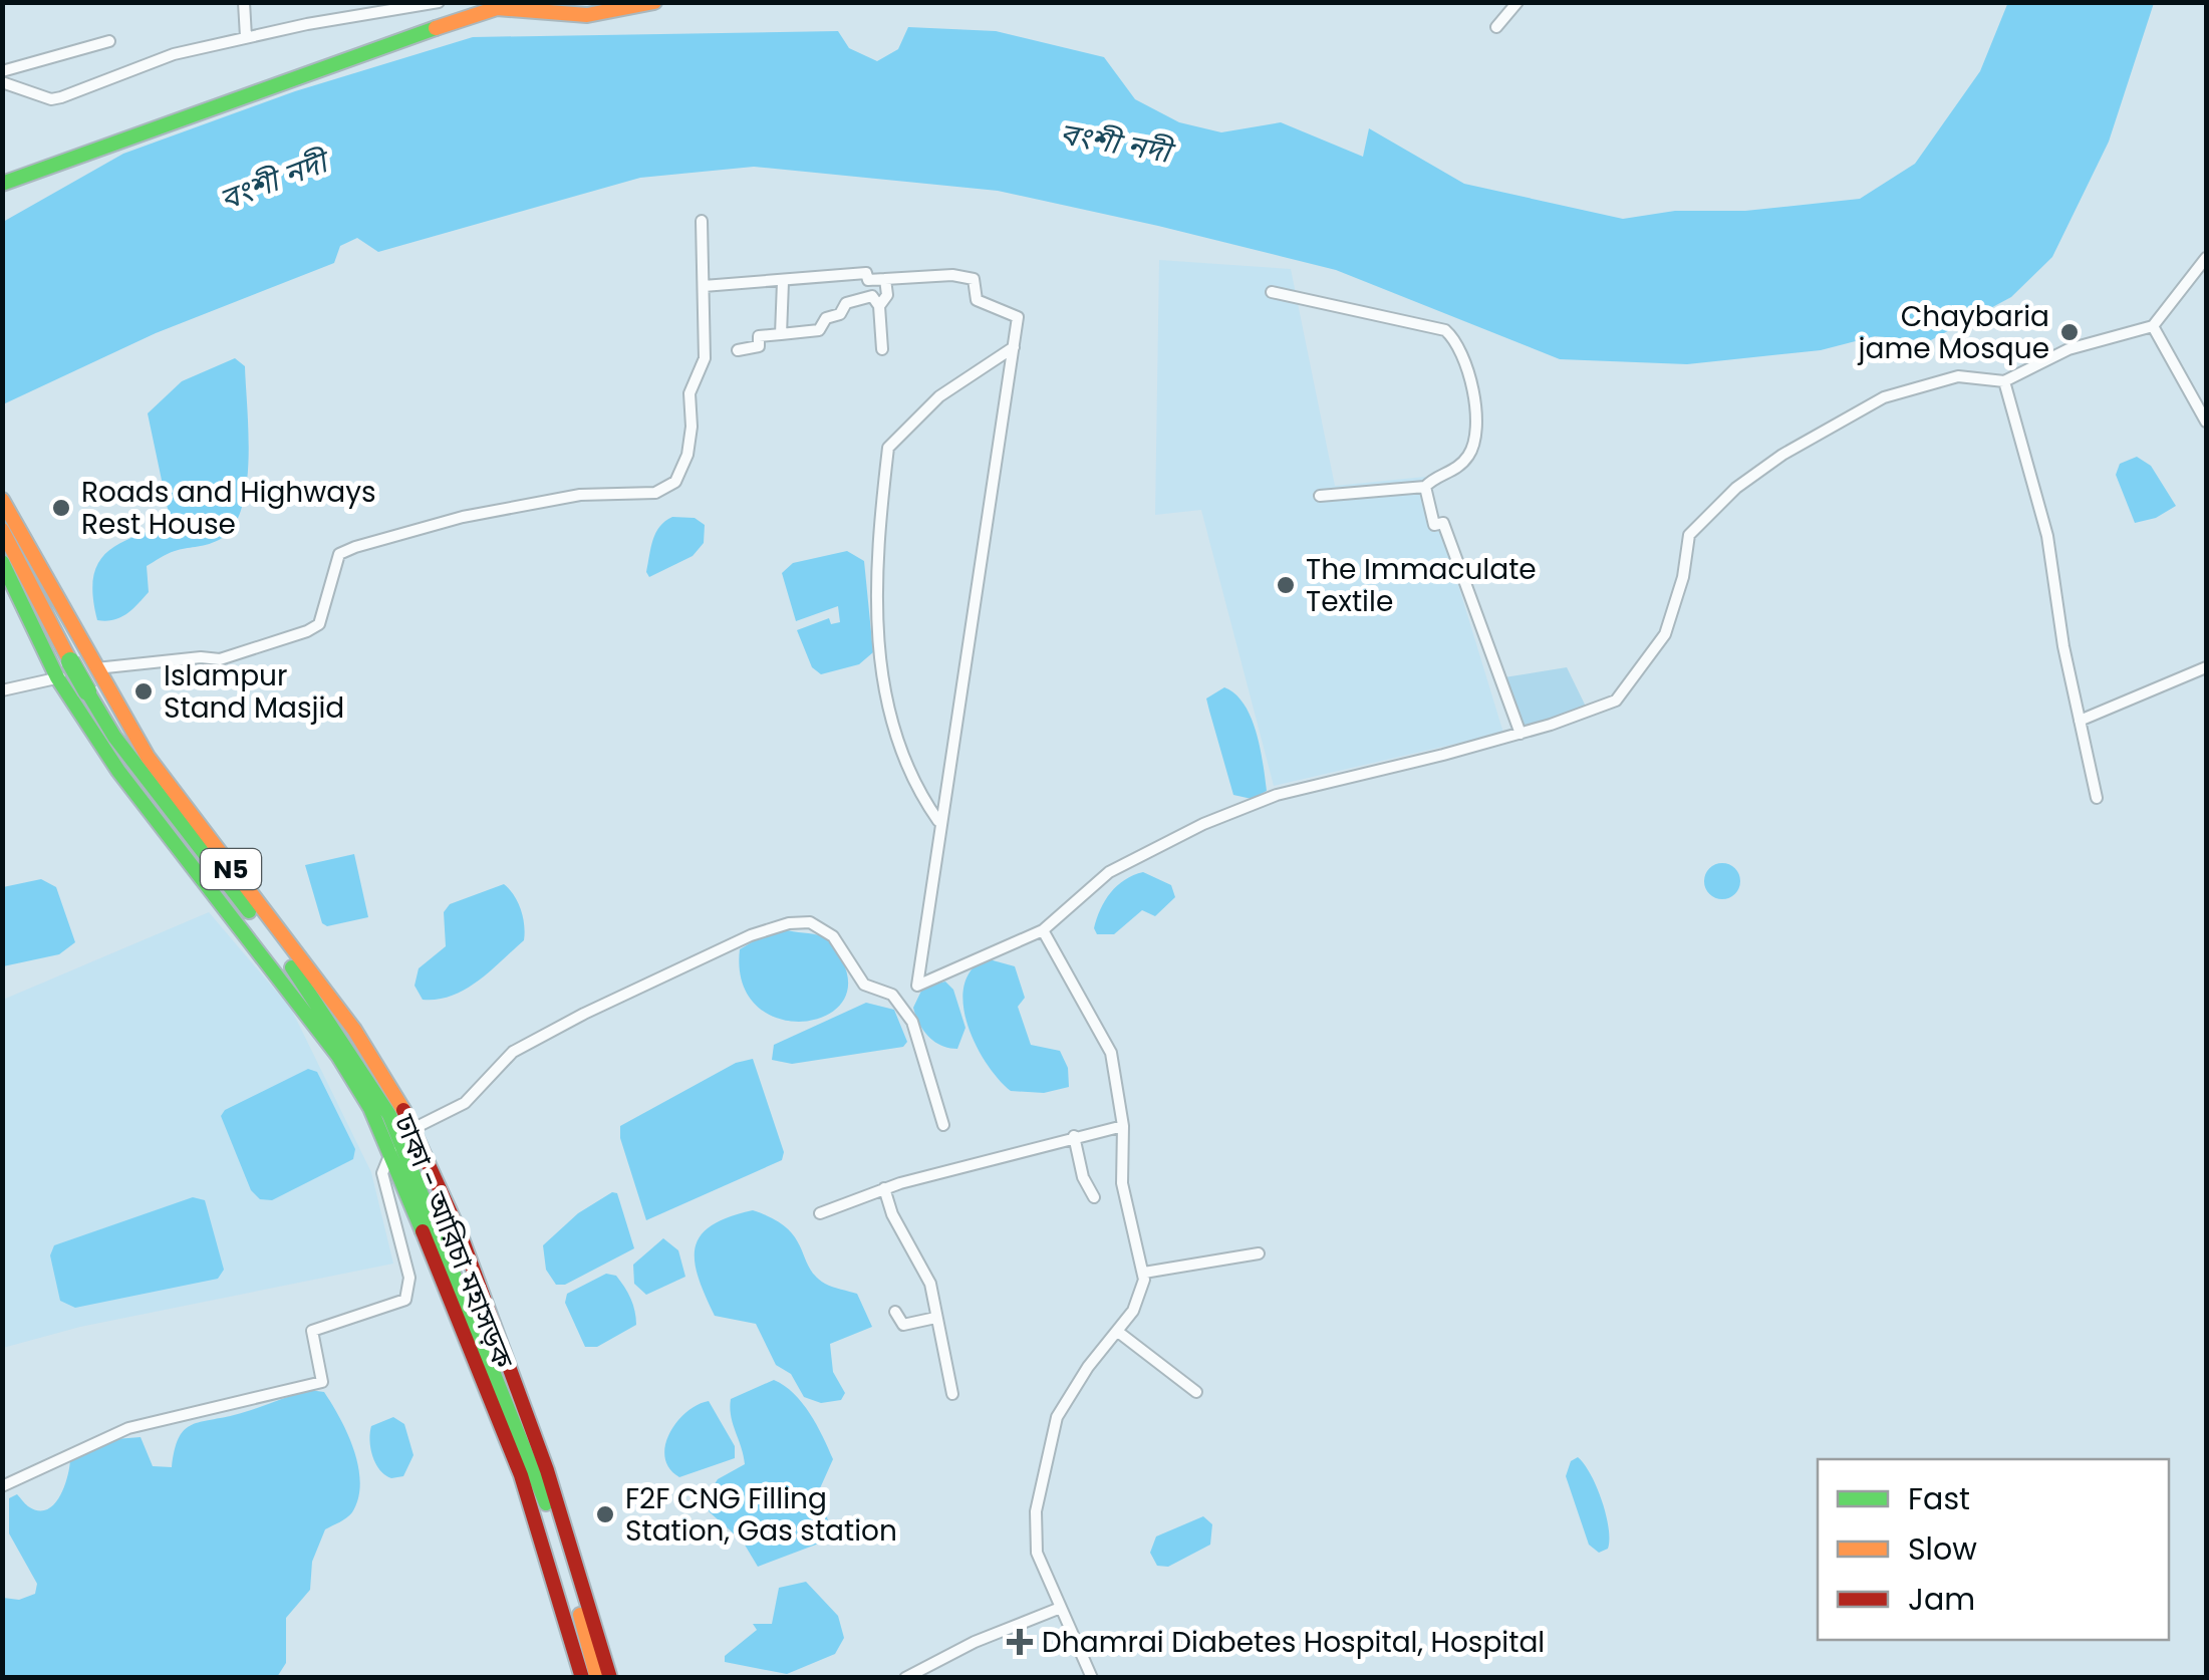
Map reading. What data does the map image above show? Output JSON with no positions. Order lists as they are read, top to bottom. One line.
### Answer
{"streets":{"main road":["N5","ঢাকা - আরিচা মহাসড়ক"]},"crossings":[["N5","ঢাকা - আরিচা মহাসড়ক"]],"water":["বংশী নদী"],"places":{"other":["Chaybaria jame Mosque","Roads and Highways Rest House","The Immaculate Textile","Islampur Stand Masjid","F2F CNG Filling Station, Gas station"],"health":["Dhamrai Diabetes Hospital, Hospital"]},"legend":["Fast","Slow","Jam"]}
